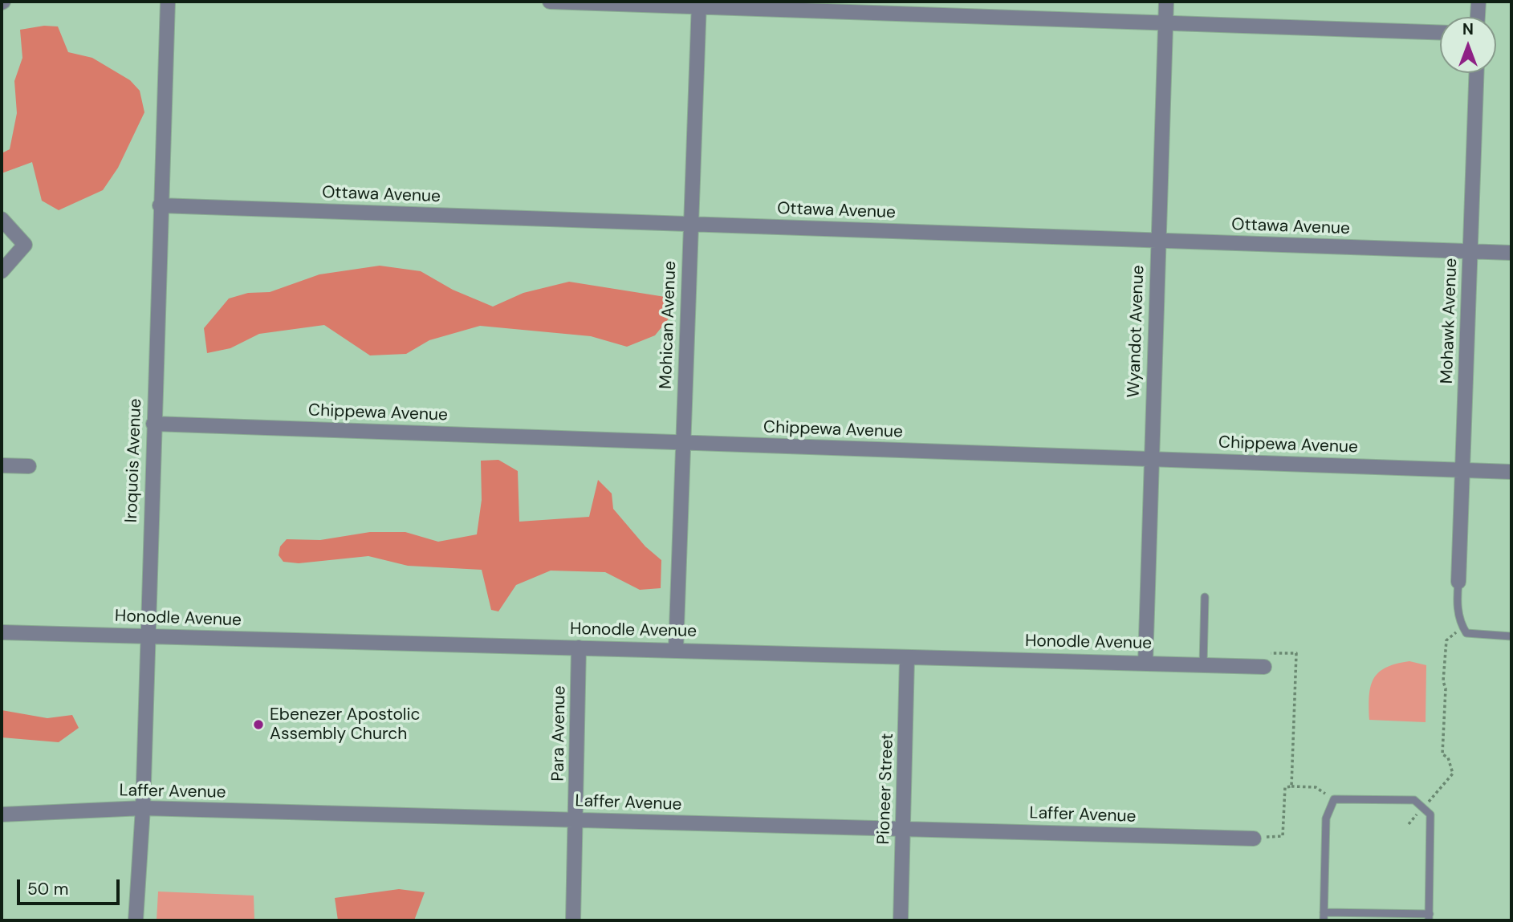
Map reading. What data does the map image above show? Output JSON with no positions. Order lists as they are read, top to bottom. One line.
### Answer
{"streets":{"street":["Ottawa Avenue","Mohawk Avenue","Mohican Avenue","Wyandot Avenue","Chippewa Avenue","Iroquois Avenue","Honodle Avenue","Para Avenue","Pioneer Street","Laffer Avenue"]},"crossings":[["Ottawa Avenue","Mohawk Avenue"],["Ottawa Avenue","Mohican Avenue"],["Ottawa Avenue","Wyandot Avenue"],["Ottawa Avenue","Iroquois Avenue"],["Mohawk Avenue","Chippewa Avenue"],["Mohican Avenue","Chippewa Avenue"],["Mohican Avenue","Honodle Avenue"],["Wyandot Avenue","Chippewa Avenue"],["Wyandot Avenue","Honodle Avenue"],["Chippewa Avenue","Iroquois Avenue"],["Iroquois Avenue","Honodle Avenue"],["Iroquois Avenue","Laffer Avenue"],["Honodle Avenue","Para Avenue"],["Honodle Avenue","Pioneer Street"],["Para Avenue","Laffer Avenue"],["Pioneer Street","Laffer Avenue"]],"places":["Ebenezer Apostolic Assembly Church"],"scale_bar":"50 m","north":"top"}
